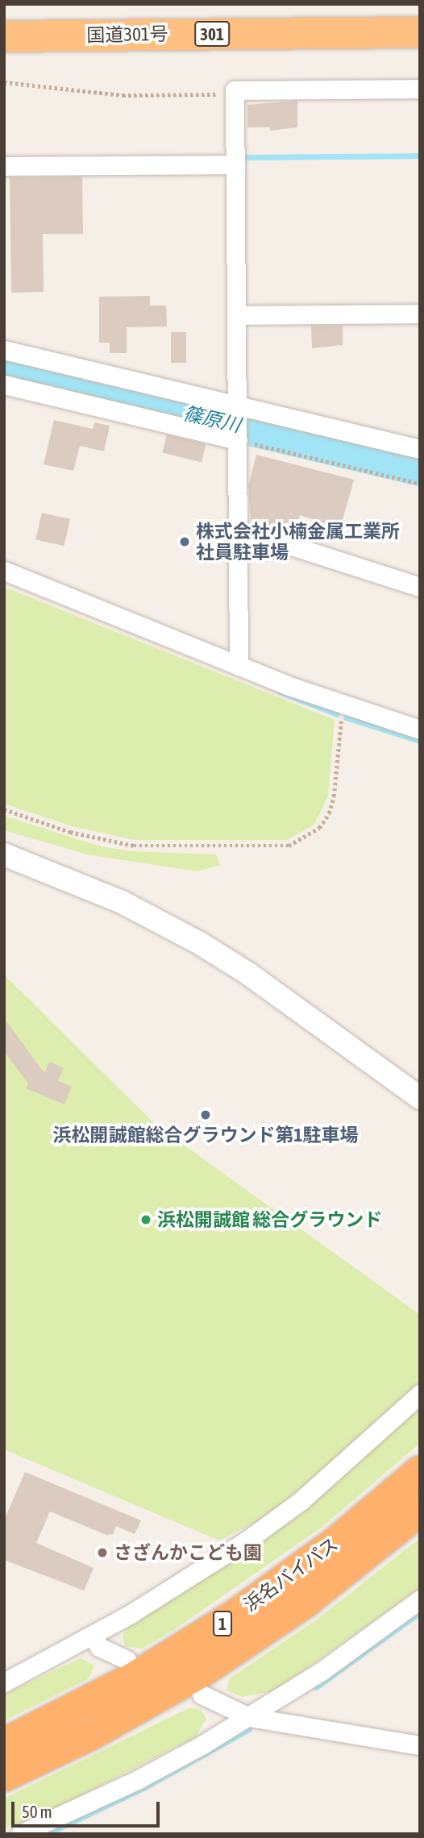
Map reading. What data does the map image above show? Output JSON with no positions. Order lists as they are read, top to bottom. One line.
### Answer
{"streets":{"highway":["301","国道301号","浜名バイパス","1"]},"water":["篠原川"],"places":["株式会社小楠金属工業所 社員駐車場","浜松開誠館総合グラウンド第1駐車場","浜松開誠館 総合グラウンド","さざんかこども園"],"scale_bar":"50 m"}
